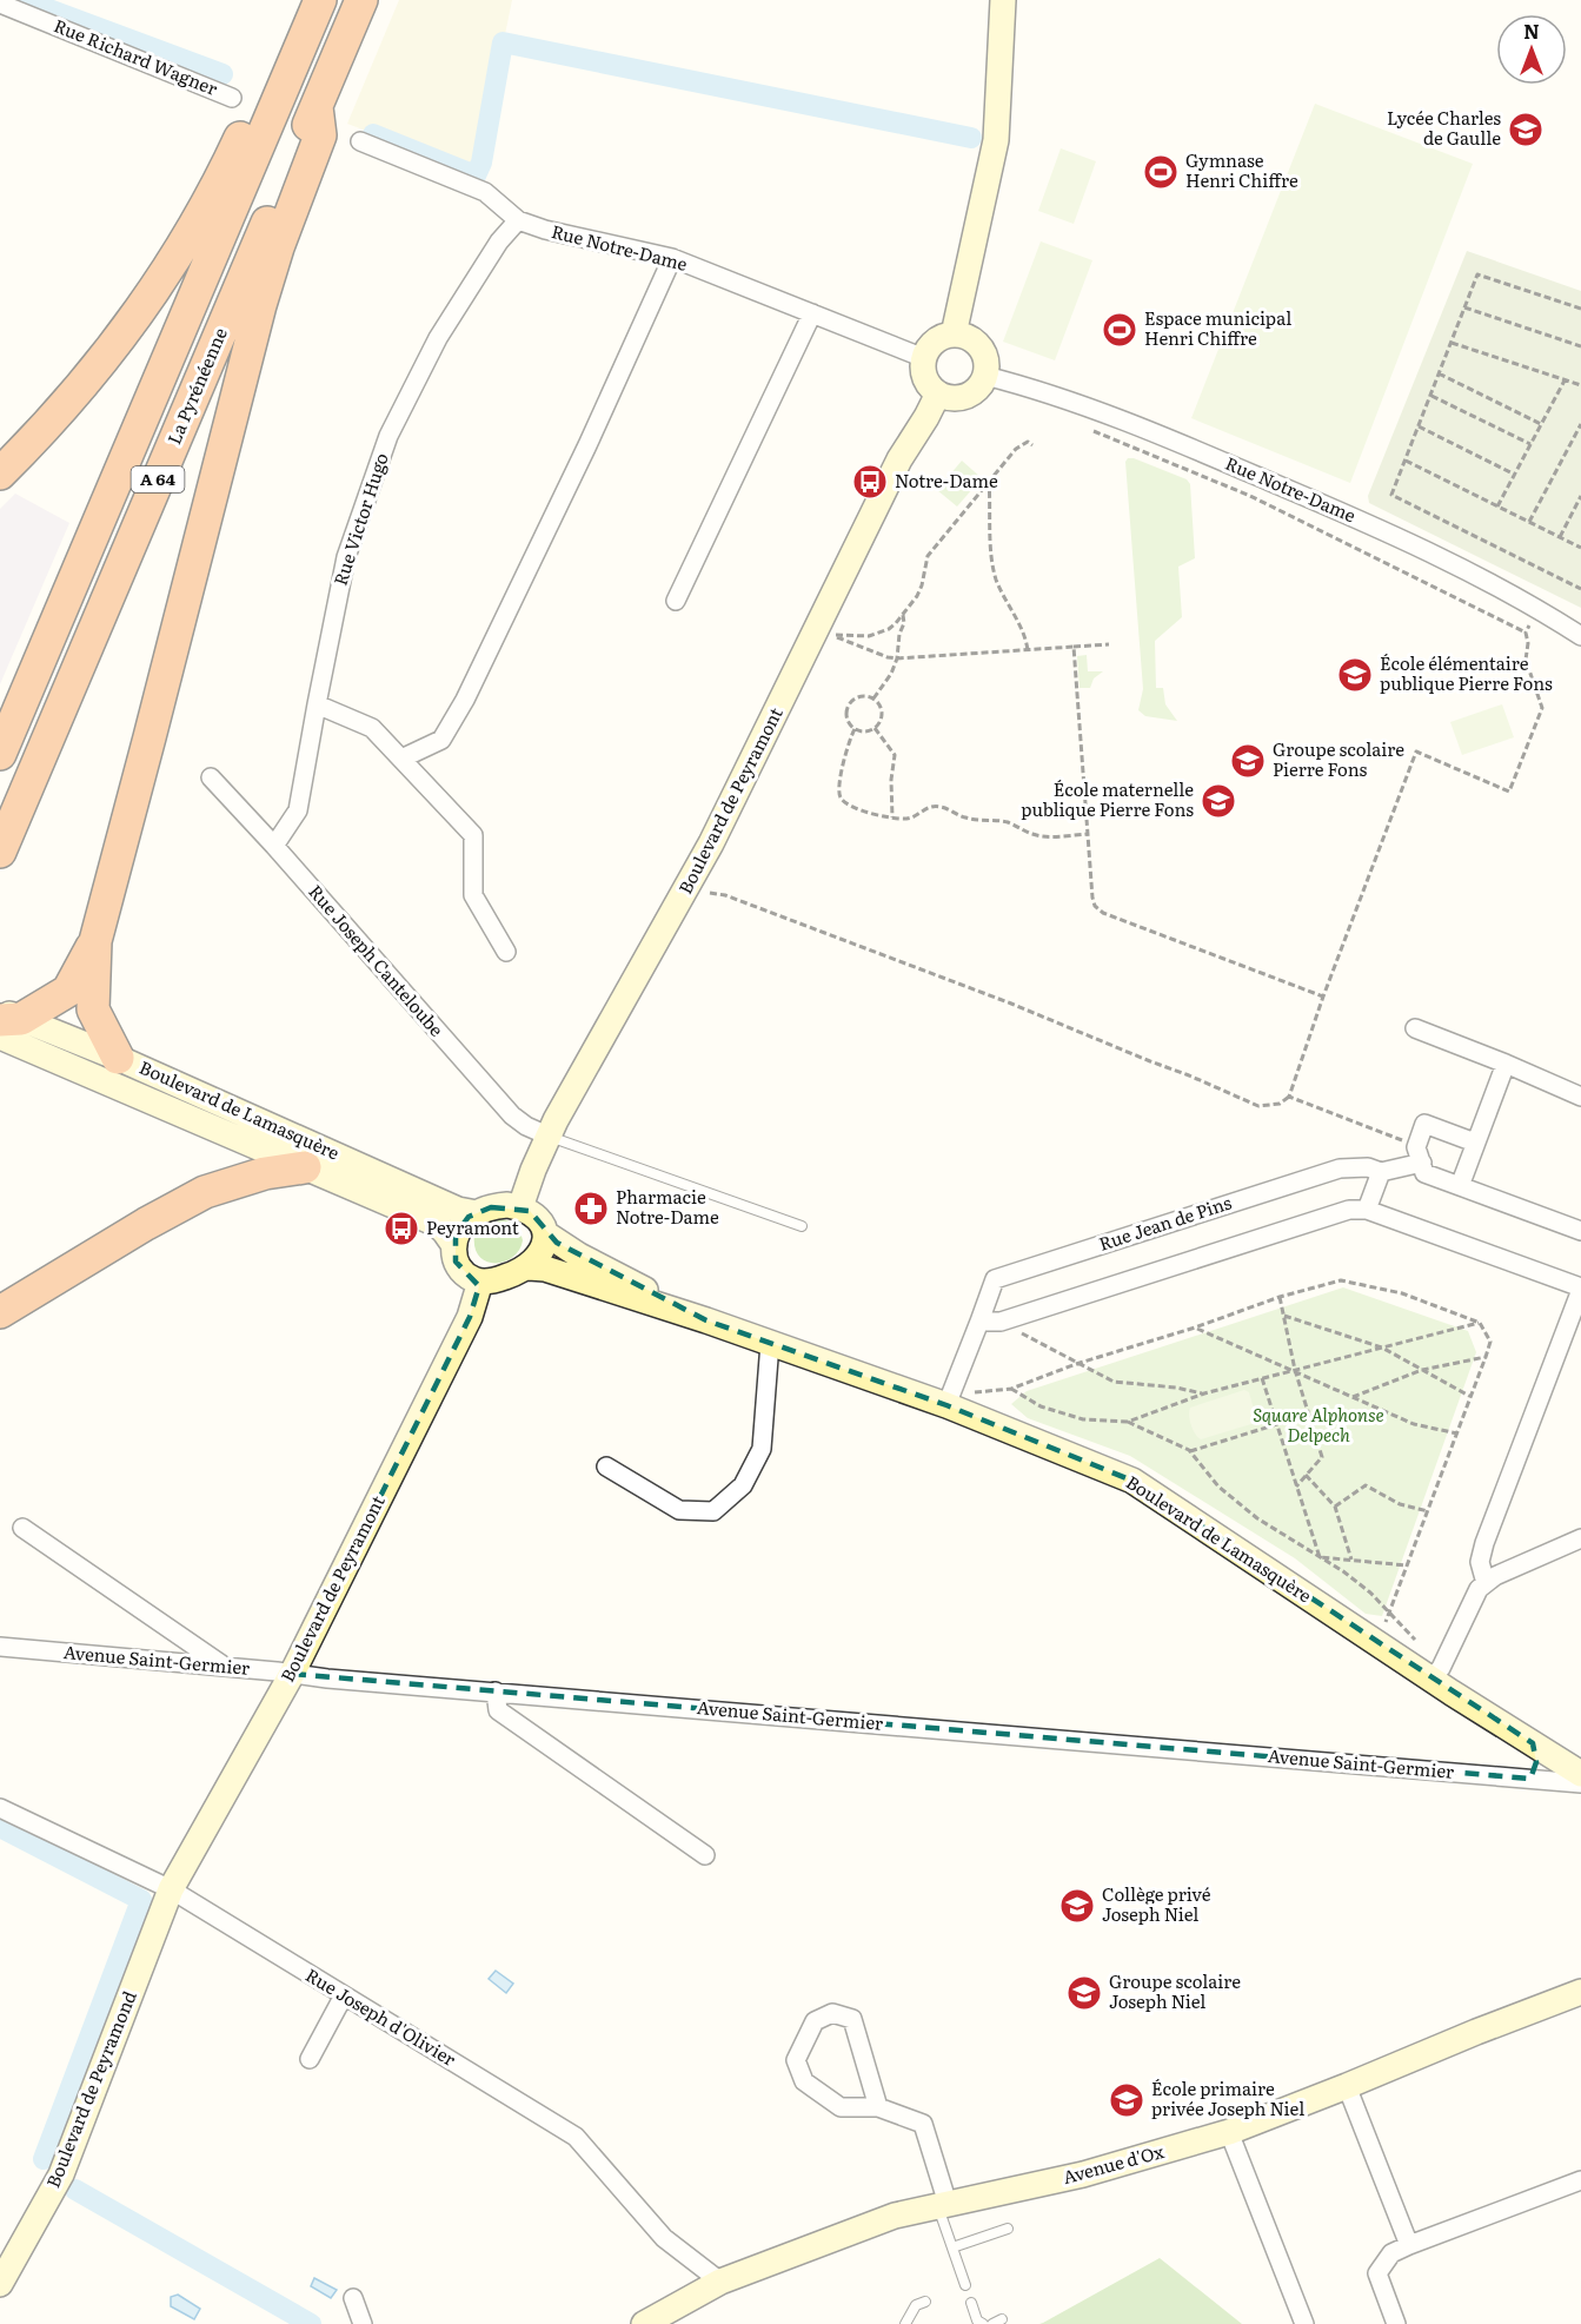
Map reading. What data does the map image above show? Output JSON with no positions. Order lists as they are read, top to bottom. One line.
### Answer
{"streets":{"highway":["La Pyrénéenne","A 64"],"street":["Rue Richard Wagner","Rue Notre-Dame","Rue Victor Hugo","Boulevard de Peyramont","Rue Joseph Canteloube","Boulevard de Lamasquère","Rue Jean de Pins","Avenue Saint-Germier","Rue Joseph d'Olivier","Boulevard de Peyramond","Avenue d'Ox"]},"crossings":[["Rue Notre-Dame","Rue Victor Hugo"],["Rue Notre-Dame","Boulevard de Peyramont"],["Rue Victor Hugo","Rue Joseph Canteloube"],["Boulevard de Peyramont","Rue Joseph Canteloube"],["Boulevard de Peyramont","Boulevard de Lamasquère"],["Boulevard de Peyramont","Avenue Saint-Germier"],["Boulevard de Peyramont","Rue Joseph d'Olivier"],["Boulevard de Peyramont","Boulevard de Peyramond"],["Boulevard de Lamasquère","Rue Jean de Pins"],["Rue Joseph d'Olivier","Boulevard de Peyramond"],["Rue Joseph d'Olivier","Avenue d'Ox"]],"parks":["Square Alphonse Delpech"],"places":{"school or university":["Lycée Charles de Gaulle","École élémentaire publique Pierre Fons","Groupe scolaire Pierre Fons","École maternelle publique Pierre Fons","Collège privé Joseph Niel","Groupe scolaire Joseph Niel","École primaire privée Joseph Niel"],"sports":["Gymnase Henri Chiffre","Espace municipal Henri Chiffre"],"bus stop":["Notre-Dame","Peyramont"],"pharmacy":["Pharmacie Notre-Dame"]},"north":"top"}
